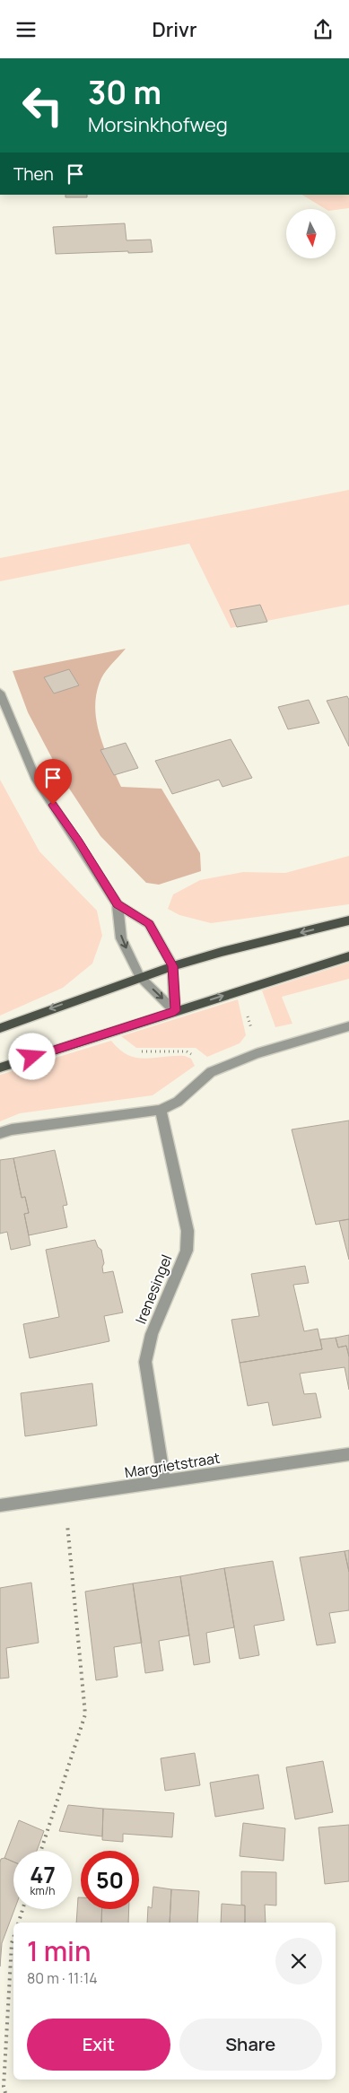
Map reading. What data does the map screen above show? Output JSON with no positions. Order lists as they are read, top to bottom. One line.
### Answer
{"streets":{"street":["Irenesingel","Margrietstraat"]},"crossings":[["Irenesingel","Margrietstraat"]],"north":"bottom","page":{"header":"Drivr","turn":["30 m","Morsinkhofweg"],"then":"Then","speed":"47 km/h","limit":"50","heading":["1 min","80 m · 11:14"],"buttons":["Exit","Share"]}}
